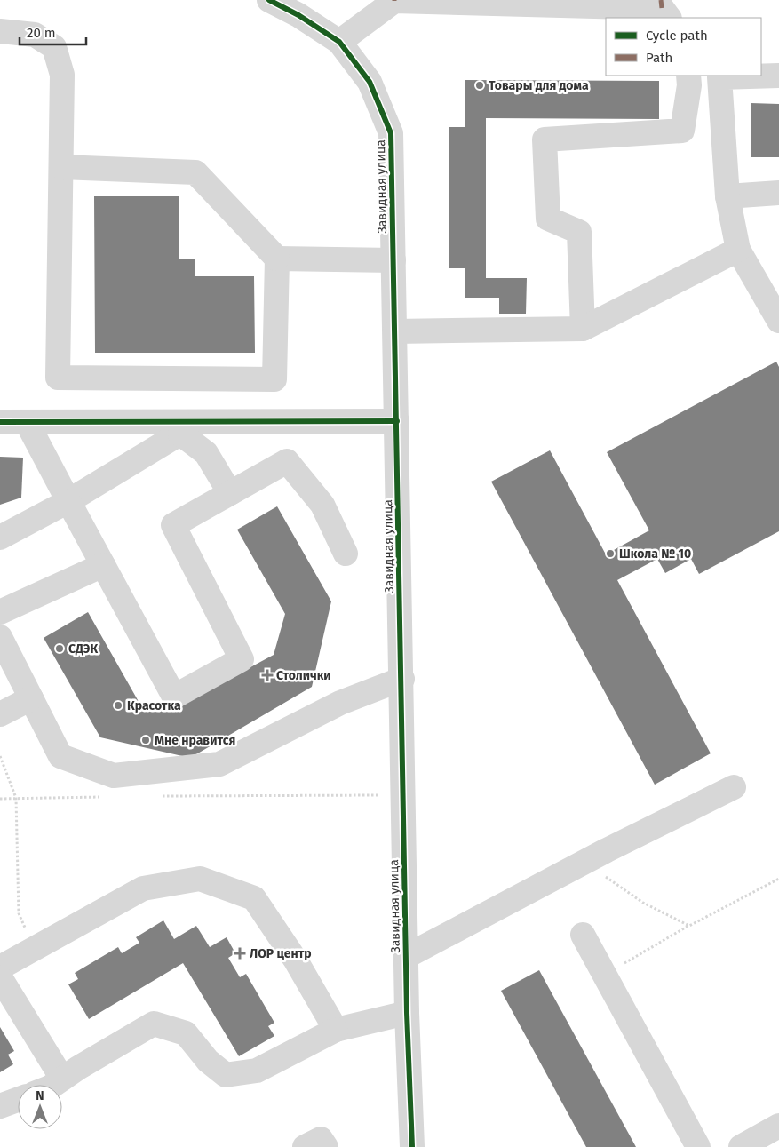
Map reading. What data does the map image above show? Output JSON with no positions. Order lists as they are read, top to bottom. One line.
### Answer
{"streets":{"street":["Завидная улица"]},"places":{"other":["Товары для дома","Школа № 10","СДЭК","Красотка","Мне нравится"],"health":["Столички","ЛОР центр"]},"legend":["Cycle path","Path"],"scale_bar":"20 m","north":"top"}
